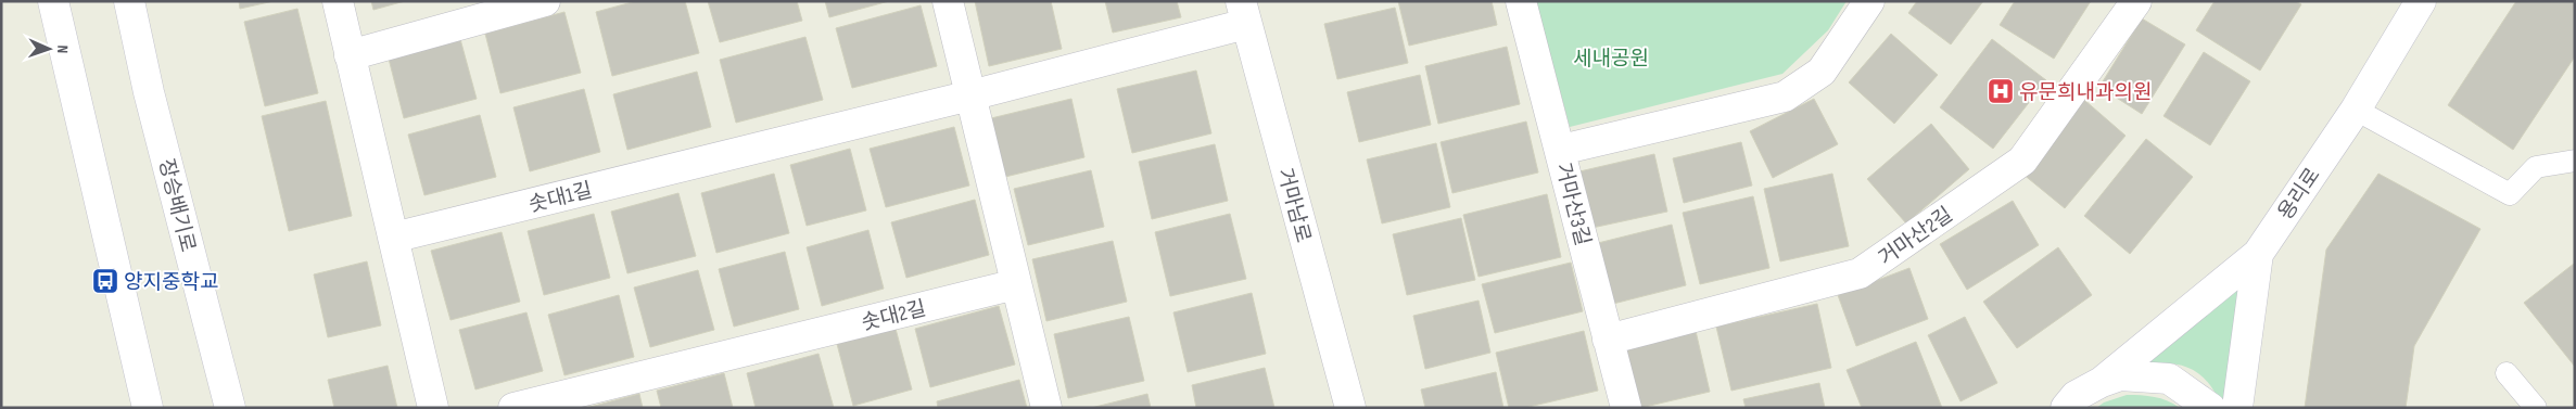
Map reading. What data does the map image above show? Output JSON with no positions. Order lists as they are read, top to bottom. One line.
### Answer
{"streets":{"street":["용리로","솟대1길","거마산3길","장승배기로","거마남로","거마산2길","솟대2길"]},"crossings":[["거마산3길","거마산2길"]],"parks":["세내공원"],"places":{"hospital":["유문희내과의원"],"bus stop":["양지중학교"]},"north":"right"}
